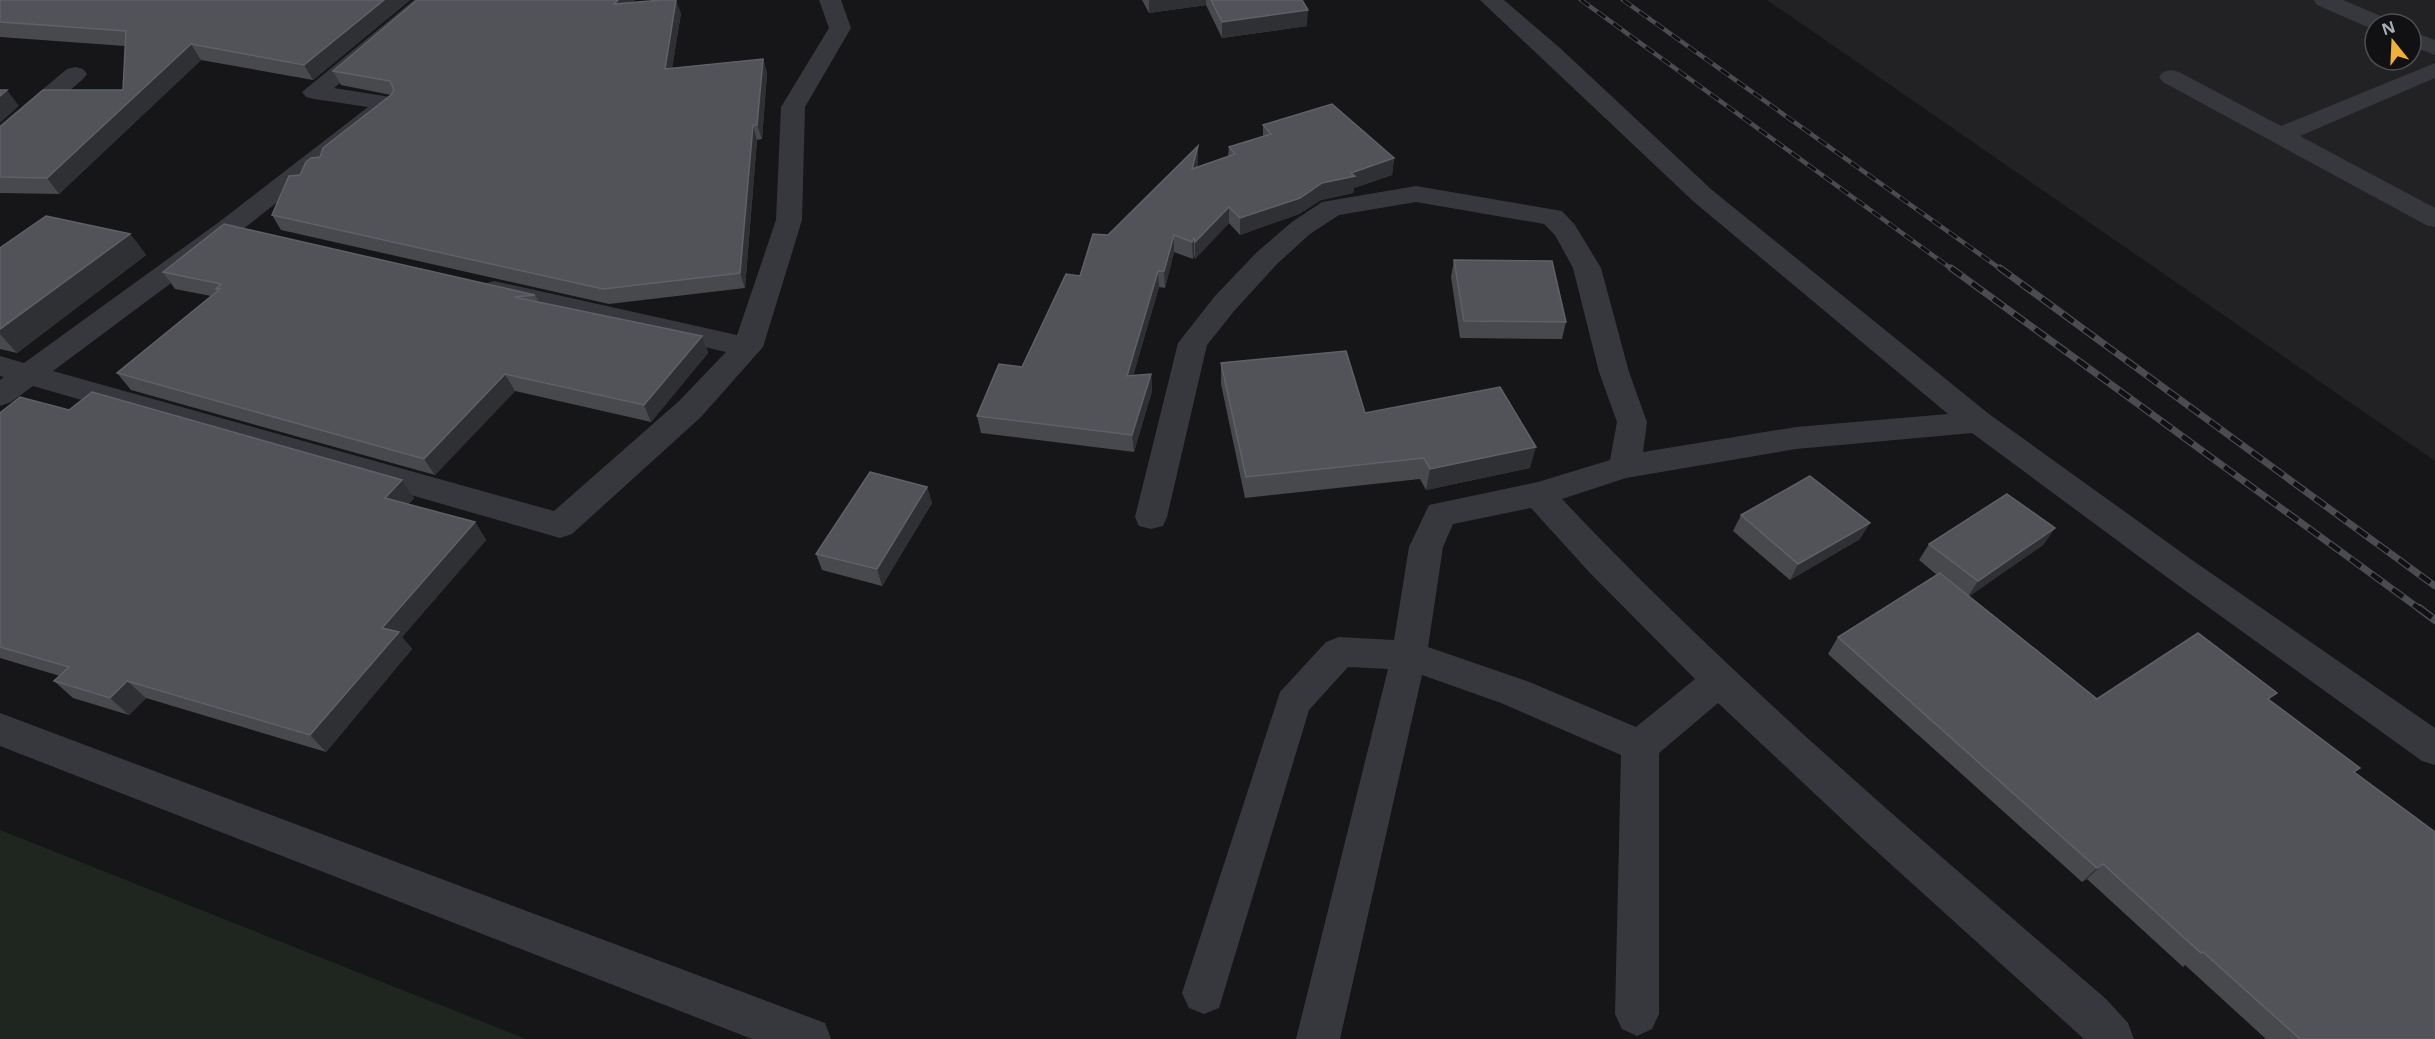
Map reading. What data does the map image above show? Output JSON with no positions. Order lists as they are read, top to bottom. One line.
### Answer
{"north":"top"}
